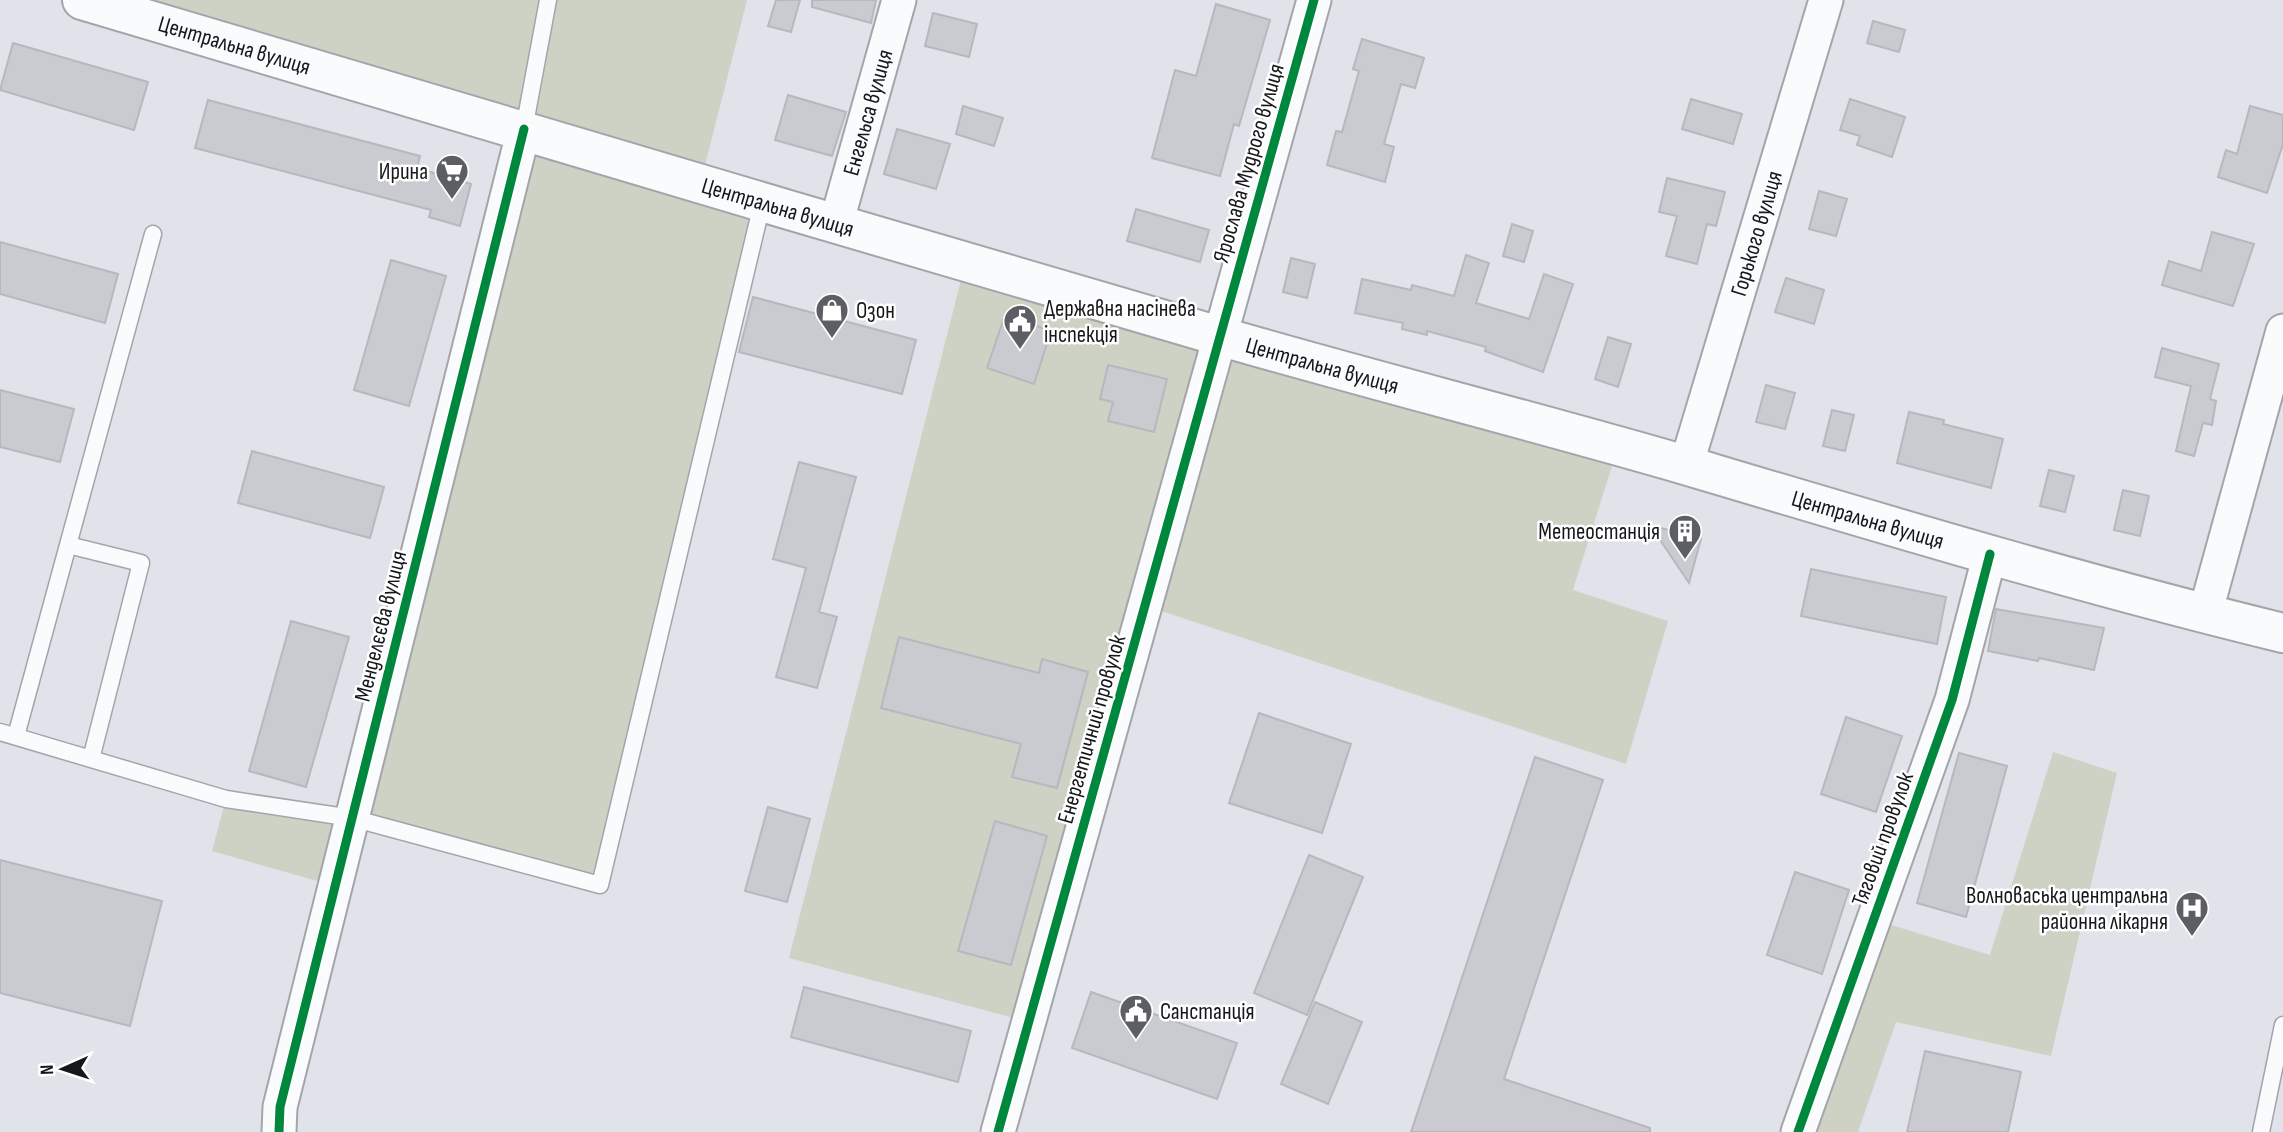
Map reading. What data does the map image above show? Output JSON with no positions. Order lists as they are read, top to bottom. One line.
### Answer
{"streets":{"main road":["Центральна вулиця"],"street":["Енгельса вулиця","Ярослава Мудрого вулиця","Горького вулиця","Менделєєва вулиця","Енергетичний провулок","Тяговий провулок"]},"crossings":[["Центральна вулиця","Енгельса вулиця"],["Центральна вулиця","Ярослава Мудрого вулиця"],["Центральна вулиця","Горького вулиця"],["Центральна вулиця","Менделєєва вулиця"],["Центральна вулиця","Енергетичний провулок"],["Центральна вулиця","Тяговий провулок"],["Ярослава Мудрого вулиця","Енергетичний провулок"]],"places":{"supermarket":["Ирина"],"shop":["Озон"],"public building":["Державна насiнева iнспекцiя","Санстанція"],"building":["Метеостанція"],"hospital":["Волноваська центральна районна лікарня"]},"north":"left"}
